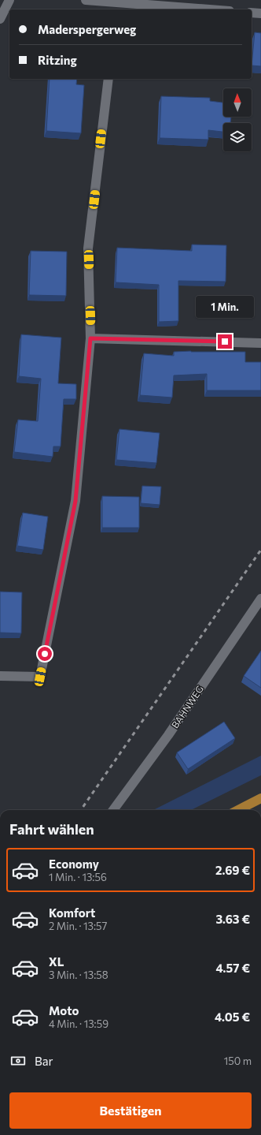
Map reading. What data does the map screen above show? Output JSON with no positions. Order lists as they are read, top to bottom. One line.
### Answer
{"streets":{"street":["BAHNWEG"]},"north":"top","page":{"banner":["Maderspergerweg","Ritzing"],"bubble":"1 Min.","heading":"Fahrt wählen","list":[{"name":"Economy","note":"1 Min. · 13:56","value":"2.69 €"},{"name":"Komfort","note":"2 Min. · 13:57","value":"3.63 €"},{"name":"XL","note":"3 Min. · 13:58","value":"4.57 €"},{"name":"Moto","note":"4 Min. · 13:59","value":"4.05 €"}],"pay":["Bar","150 m"],"buttons":"Bestätigen"}}
